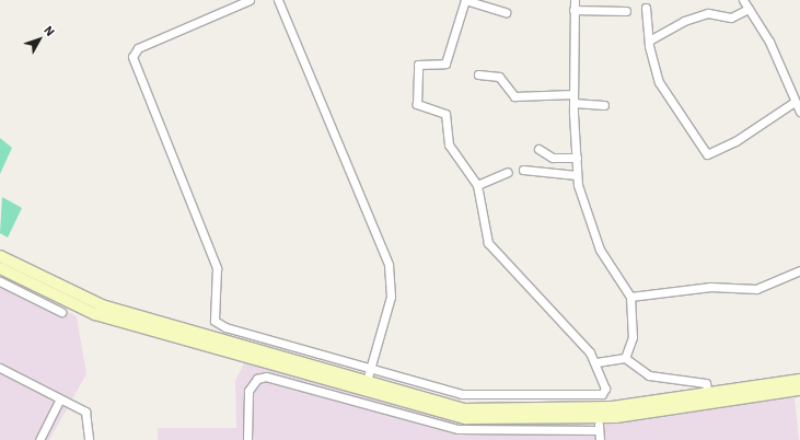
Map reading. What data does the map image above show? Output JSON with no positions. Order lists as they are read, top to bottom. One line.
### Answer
{"north":"top right"}
